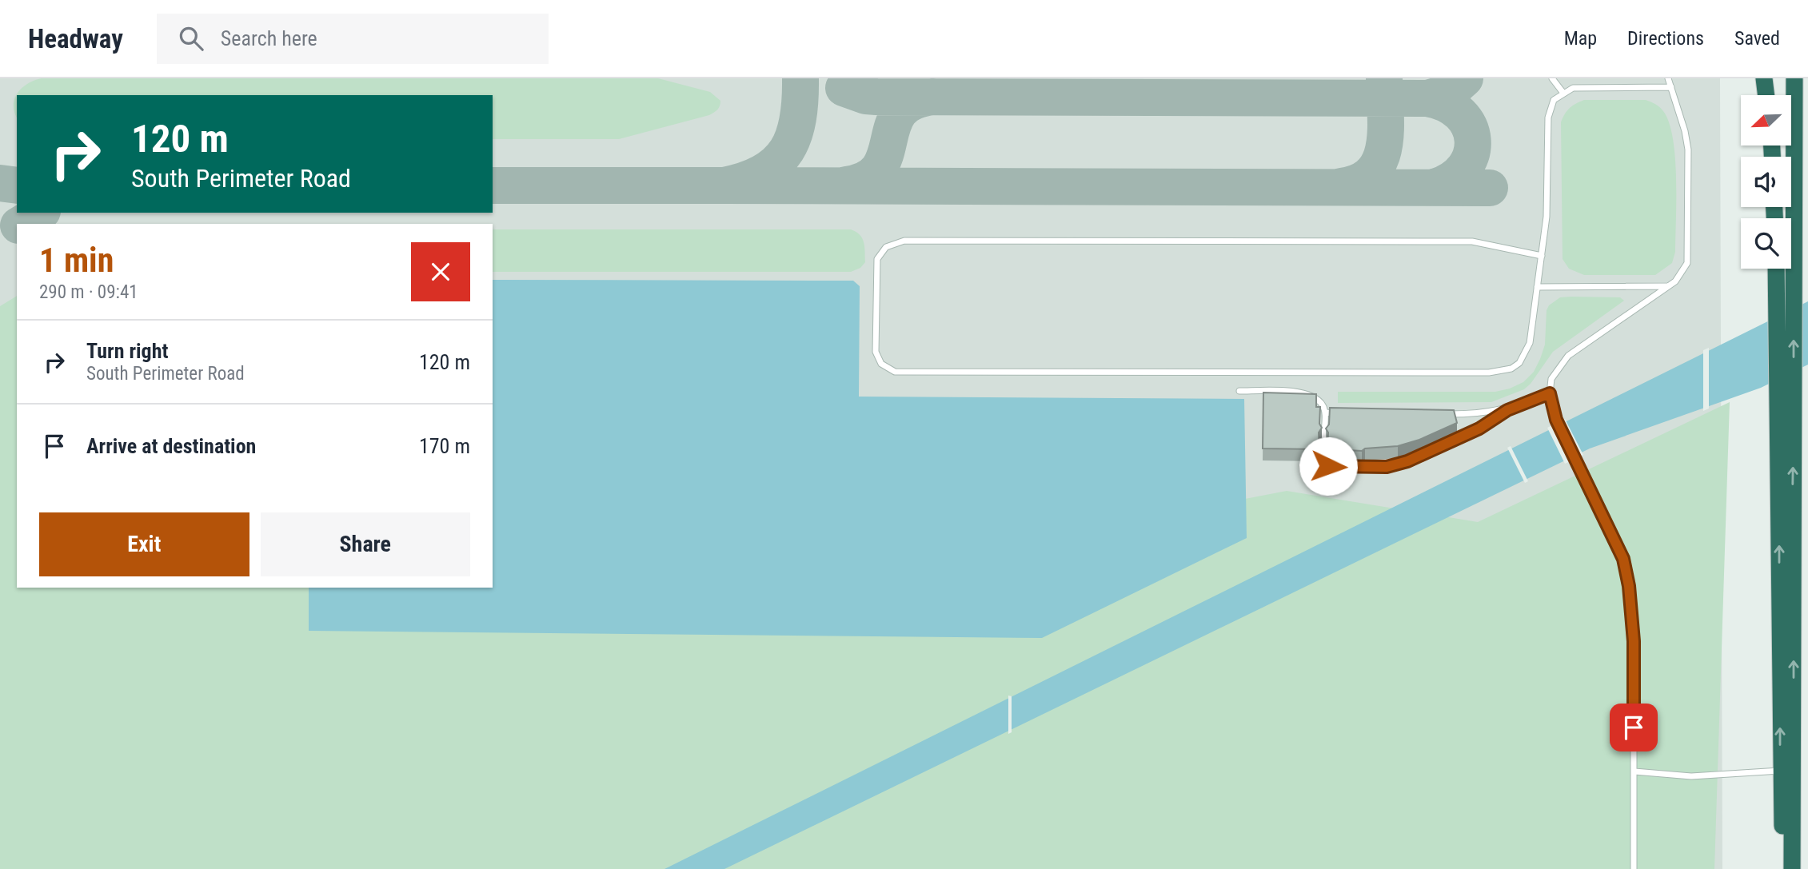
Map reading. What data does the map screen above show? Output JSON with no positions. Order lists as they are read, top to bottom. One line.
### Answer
{"north":"bottom left","page":{"header":"Headway","search":"Search here","nav":["Map","Directions","Saved"],"turn":["120 m","South Perimeter Road"],"heading":["1 min","290 m · 09:41"],"list":[{"name":"Turn right","note":"South Perimeter Road","value":"120 m"},{"name":"Arrive at destination","value":"170 m"}],"buttons":["Exit","Share"]}}
